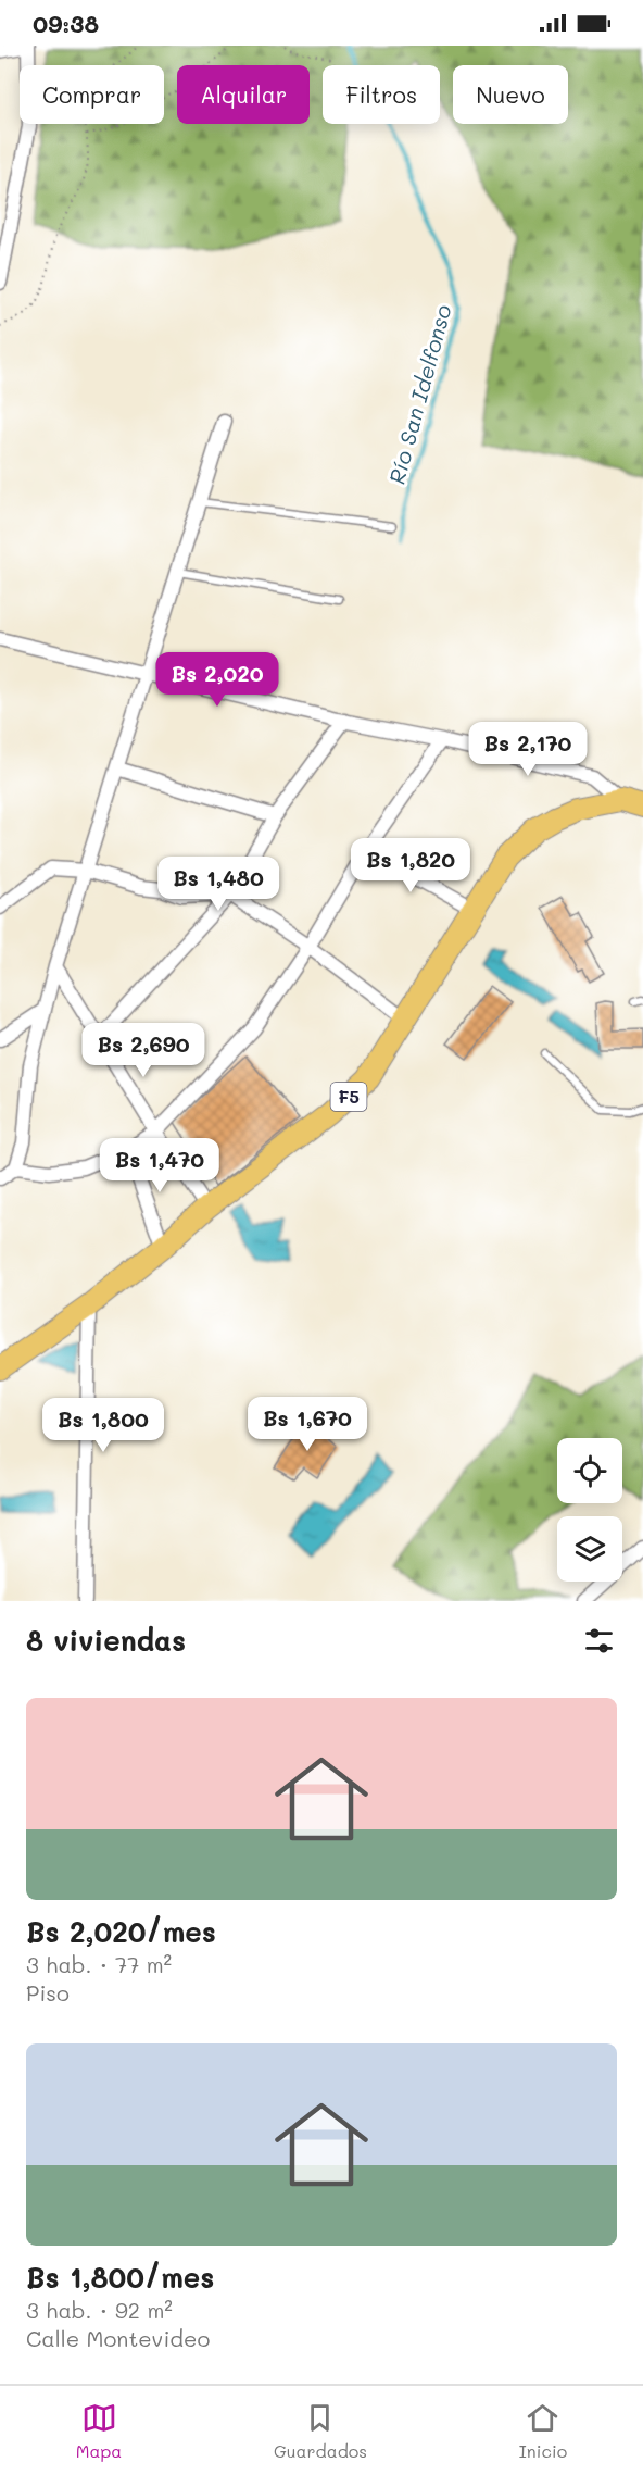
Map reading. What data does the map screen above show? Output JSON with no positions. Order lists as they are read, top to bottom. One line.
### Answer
{"streets":{"highway":["F5"]},"water":["Río San Idelfonso"],"page":{"status":"09:38","chip":["Comprar","Alquilar","Filtros","Nuevo"],"price":["Bs 2,020","Bs 2,170","Bs 1,820","Bs 1,480","Bs 2,690","Bs 1,470","Bs 1,670","Bs 1,800"],"heading":"8 viviendas","list":[{"name":"Bs 2,020/mes","note":"3 hab. · 77 m² · Piso"},{"name":"Bs 1,800/mes","note":"3 hab. · 92 m² · Calle Montevideo"}],"tabs":["Mapa","Guardados","Inicio"]}}
